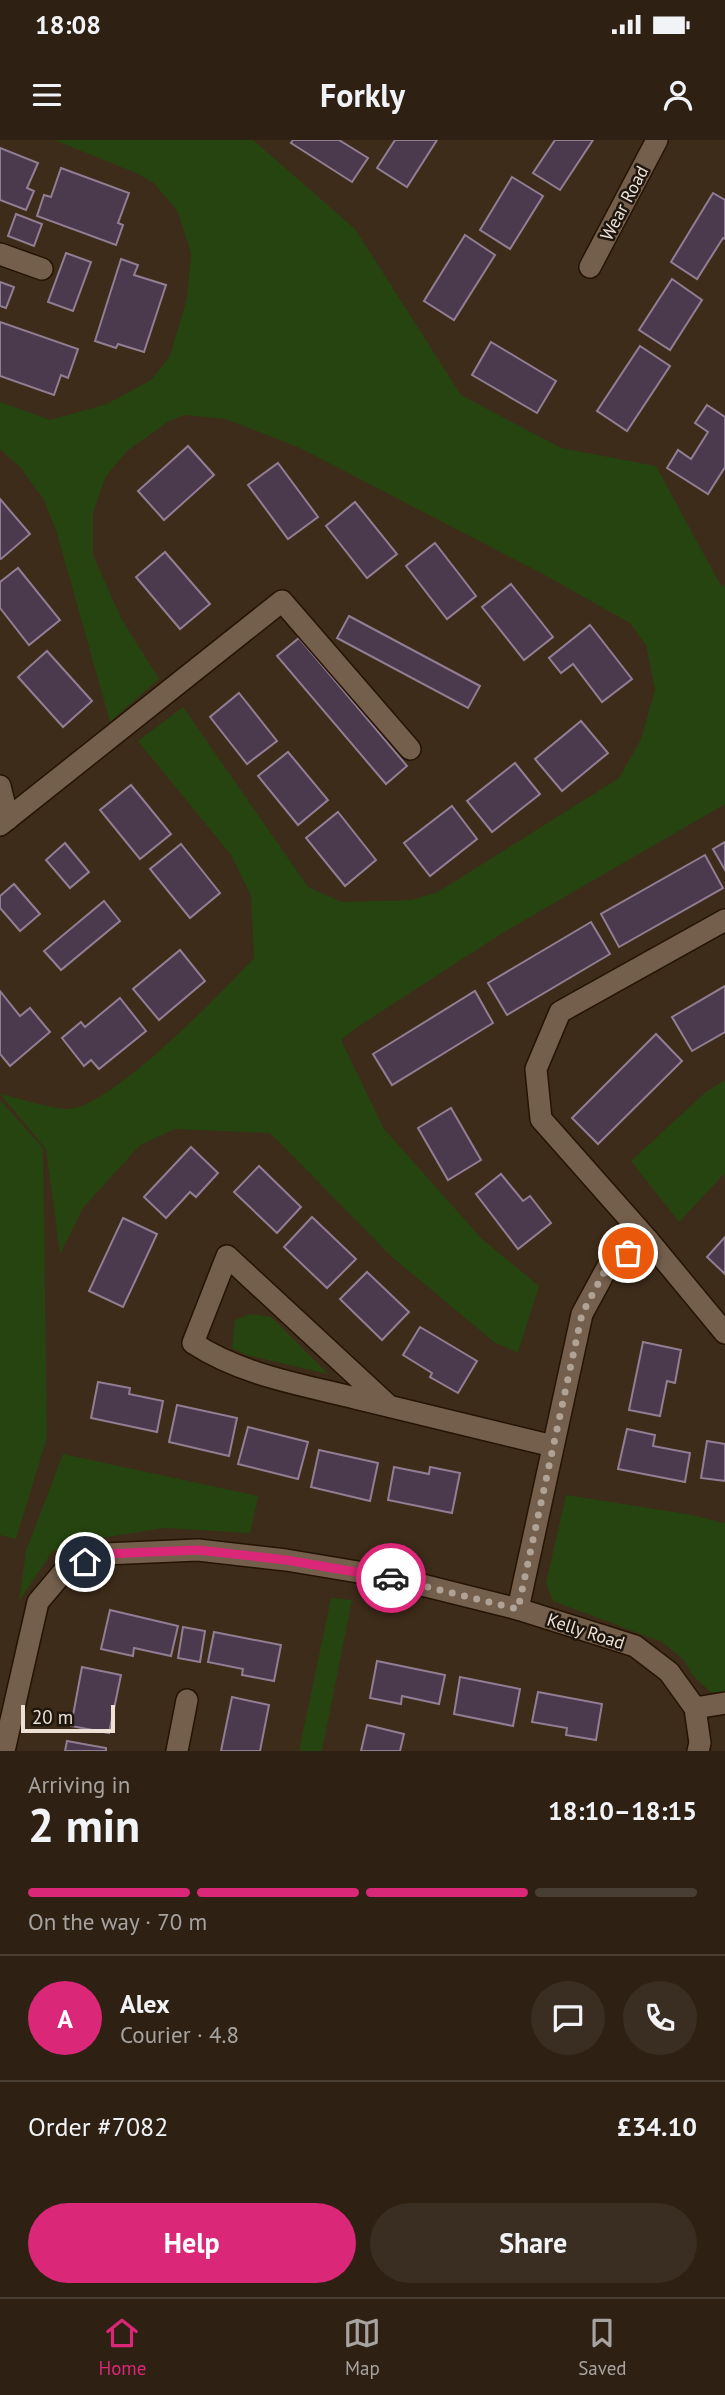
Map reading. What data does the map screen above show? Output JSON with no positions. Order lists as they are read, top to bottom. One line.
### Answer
{"streets":{"street":["Wear Road","Kelly Road"]},"scale_bar":"20 m","page":{"status":"18:08","header":"Forkly","scale":"20 m","heading":["2 min","Arriving in","18:10–18:15"],"panel":["Alex","Courier · 4.8","Order #7082","£34.10"],"bar":"On the way · 70 m","round":"A","buttons":["Help","Share"],"tabs":["Home","Map","Saved"]}}
